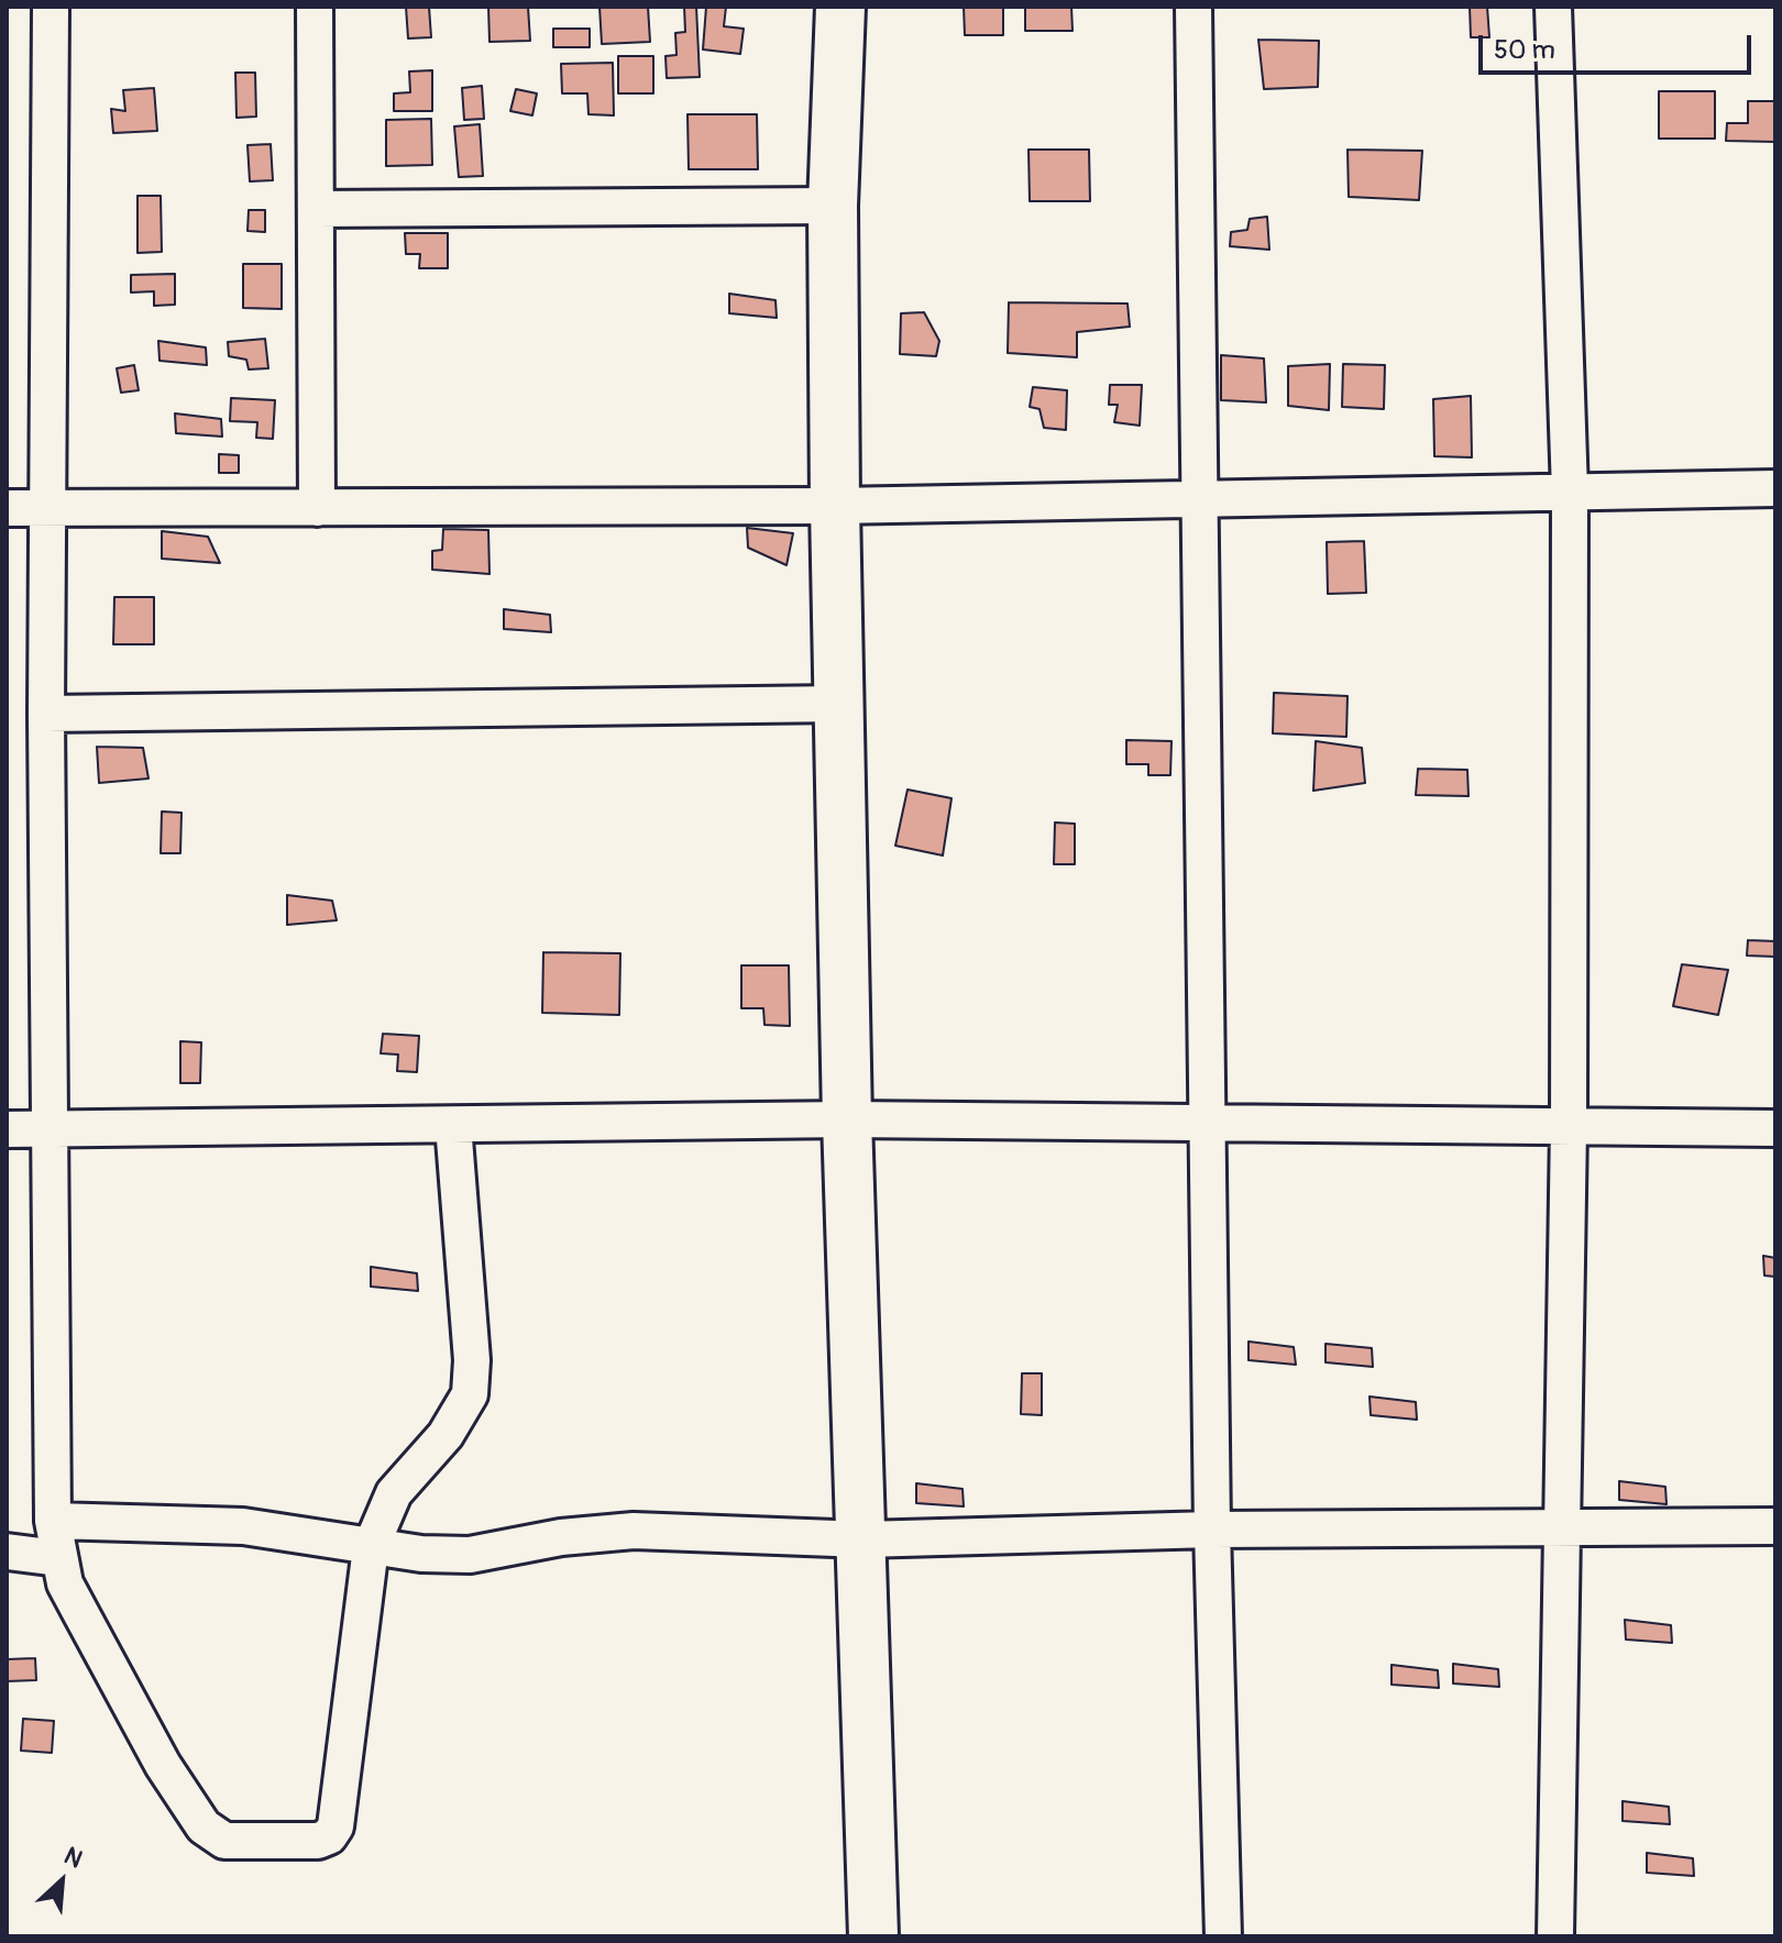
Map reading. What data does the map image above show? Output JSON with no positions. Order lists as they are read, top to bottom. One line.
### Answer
{"scale_bar":"50 m","north":"top right"}
